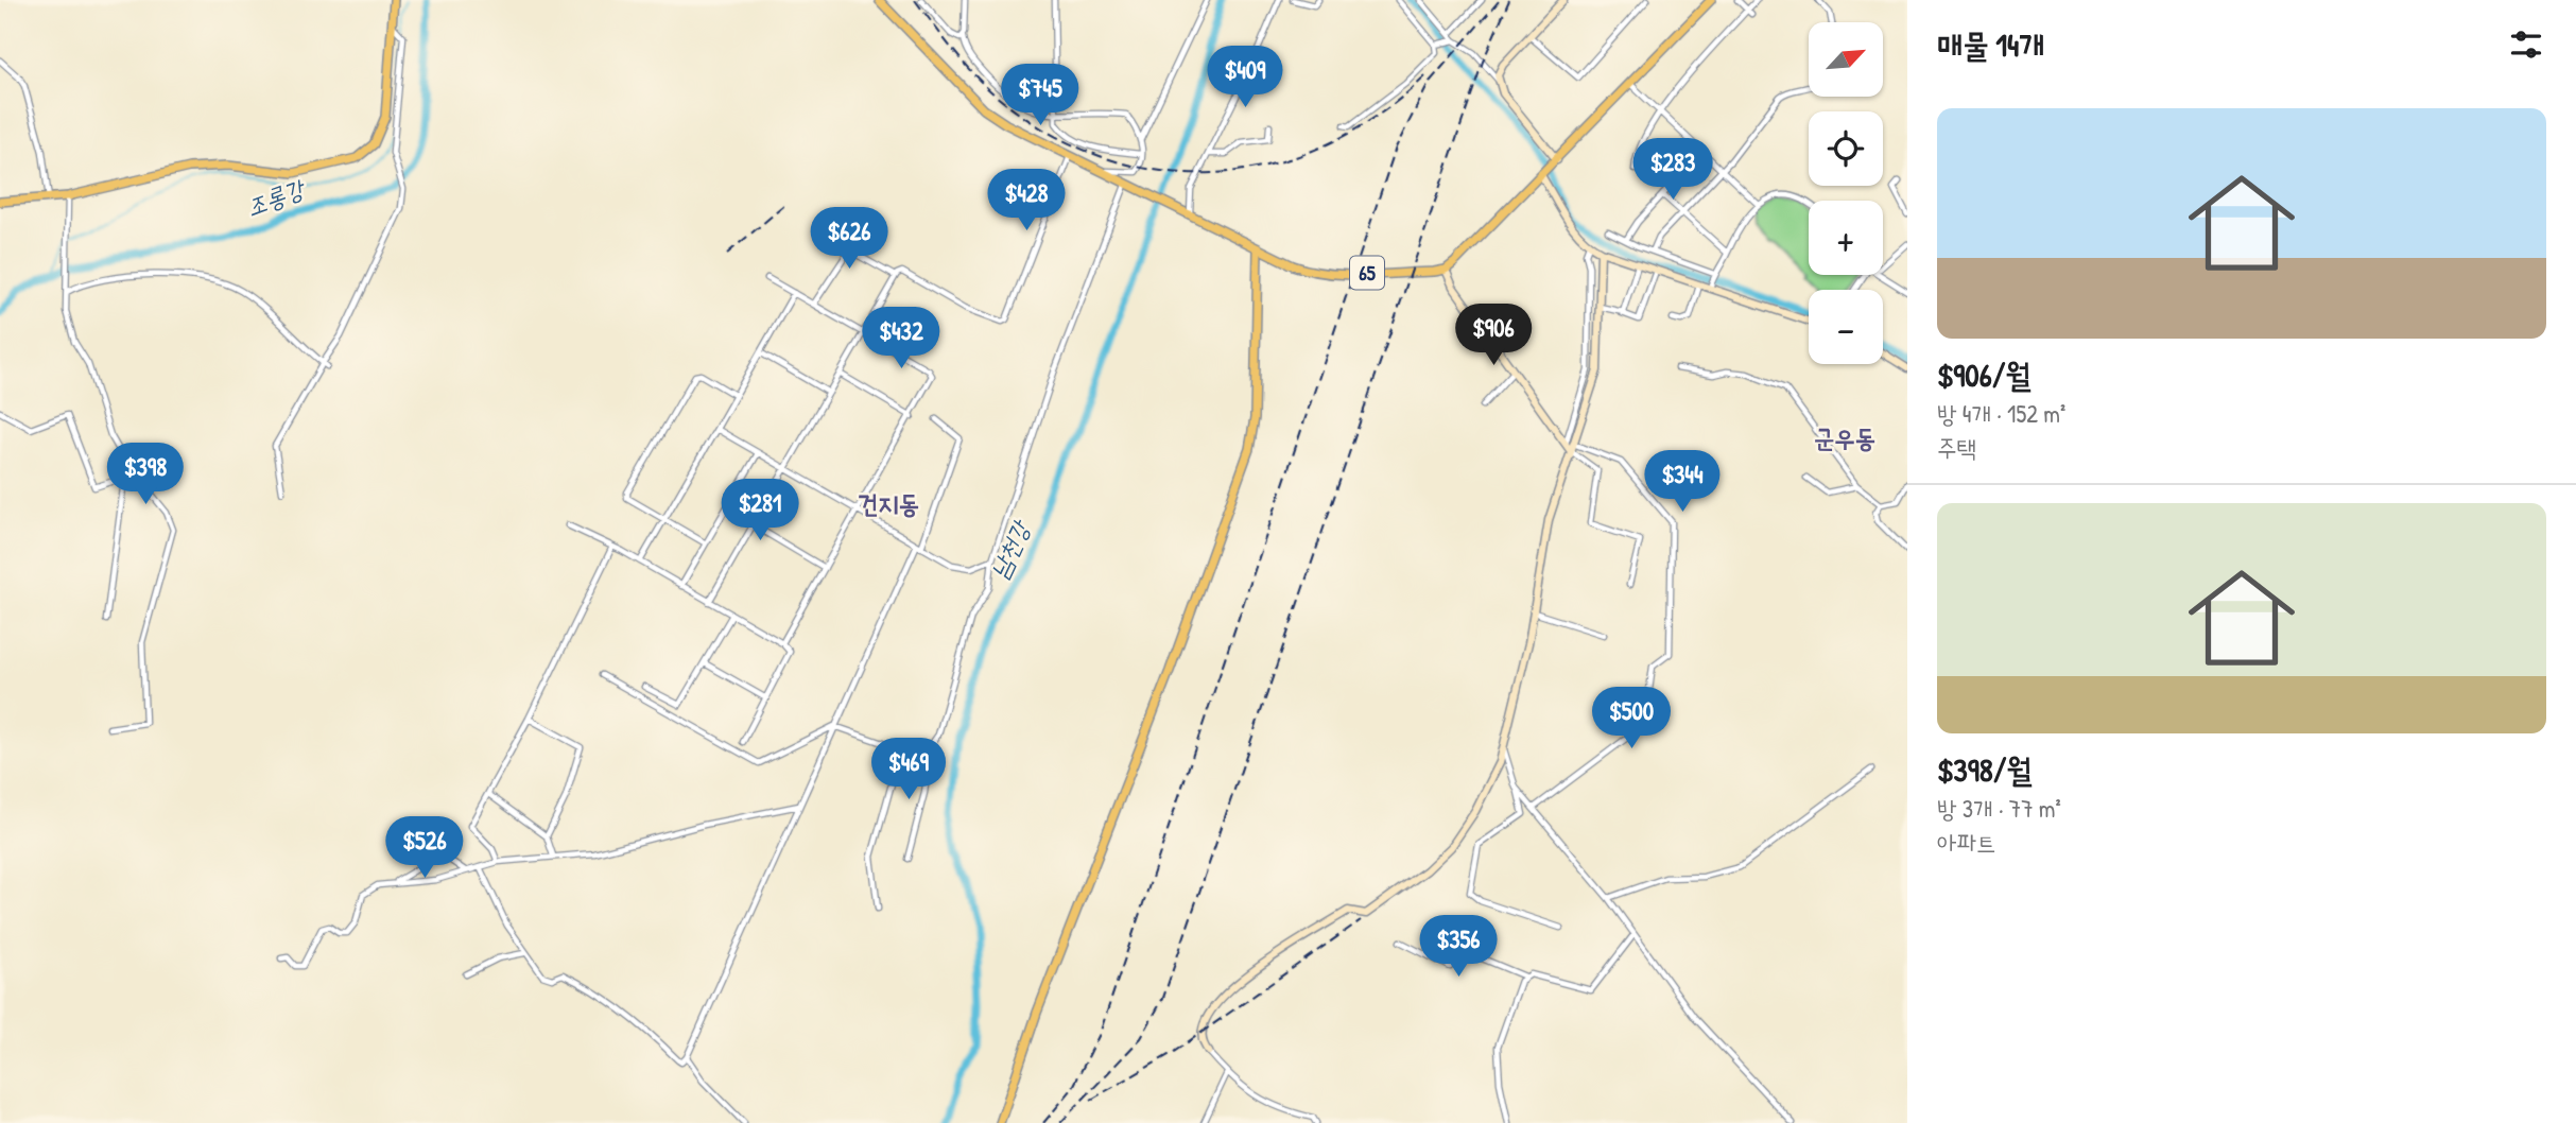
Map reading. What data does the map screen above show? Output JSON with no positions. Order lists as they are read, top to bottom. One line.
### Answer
{"streets":{"main road":["65"]},"districts":["군우동","건지동"],"water":["조롱강","남천강"],"north":"top right","page":{"heading":"매물 14개","map_buttons":["+","−"],"price":["$409","$745","$283","$428","$626","$906","$432","$398","$344","$281","$500","$469","$526","$356"],"list":[{"name":"$906/월","note":"방 4개 · 152 m² · 주택"},{"name":"$398/월","note":"방 3개 · 77 m² · 아파트"}]}}
